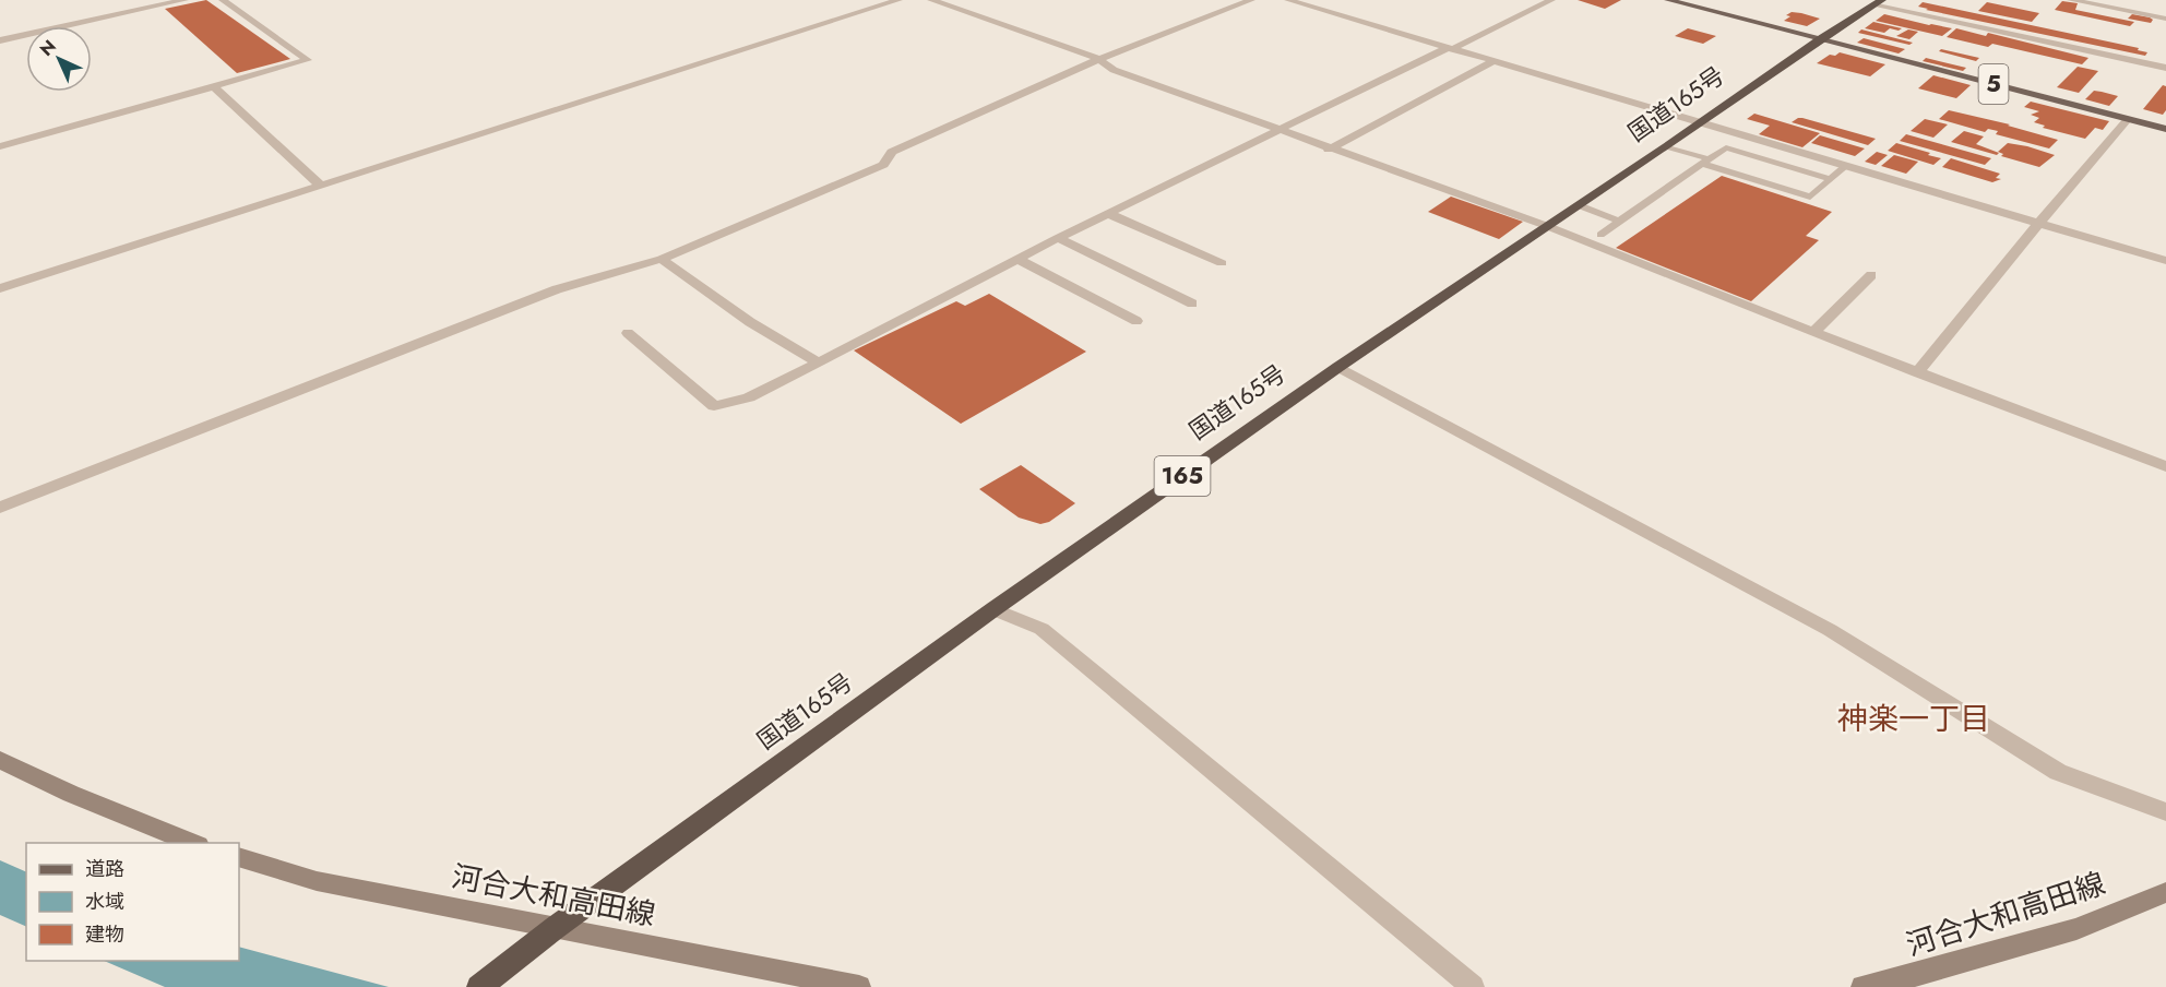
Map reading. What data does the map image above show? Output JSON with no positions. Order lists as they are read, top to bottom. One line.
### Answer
{"streets":{"highway":["国道165号","165"],"main road":["5","河合大和高田線"]},"crossings":[["5","国道165号"],["国道165号","河合大和高田線"]],"districts":["神楽一丁目"],"legend":["道路","水域","建物"],"north":"top left"}
